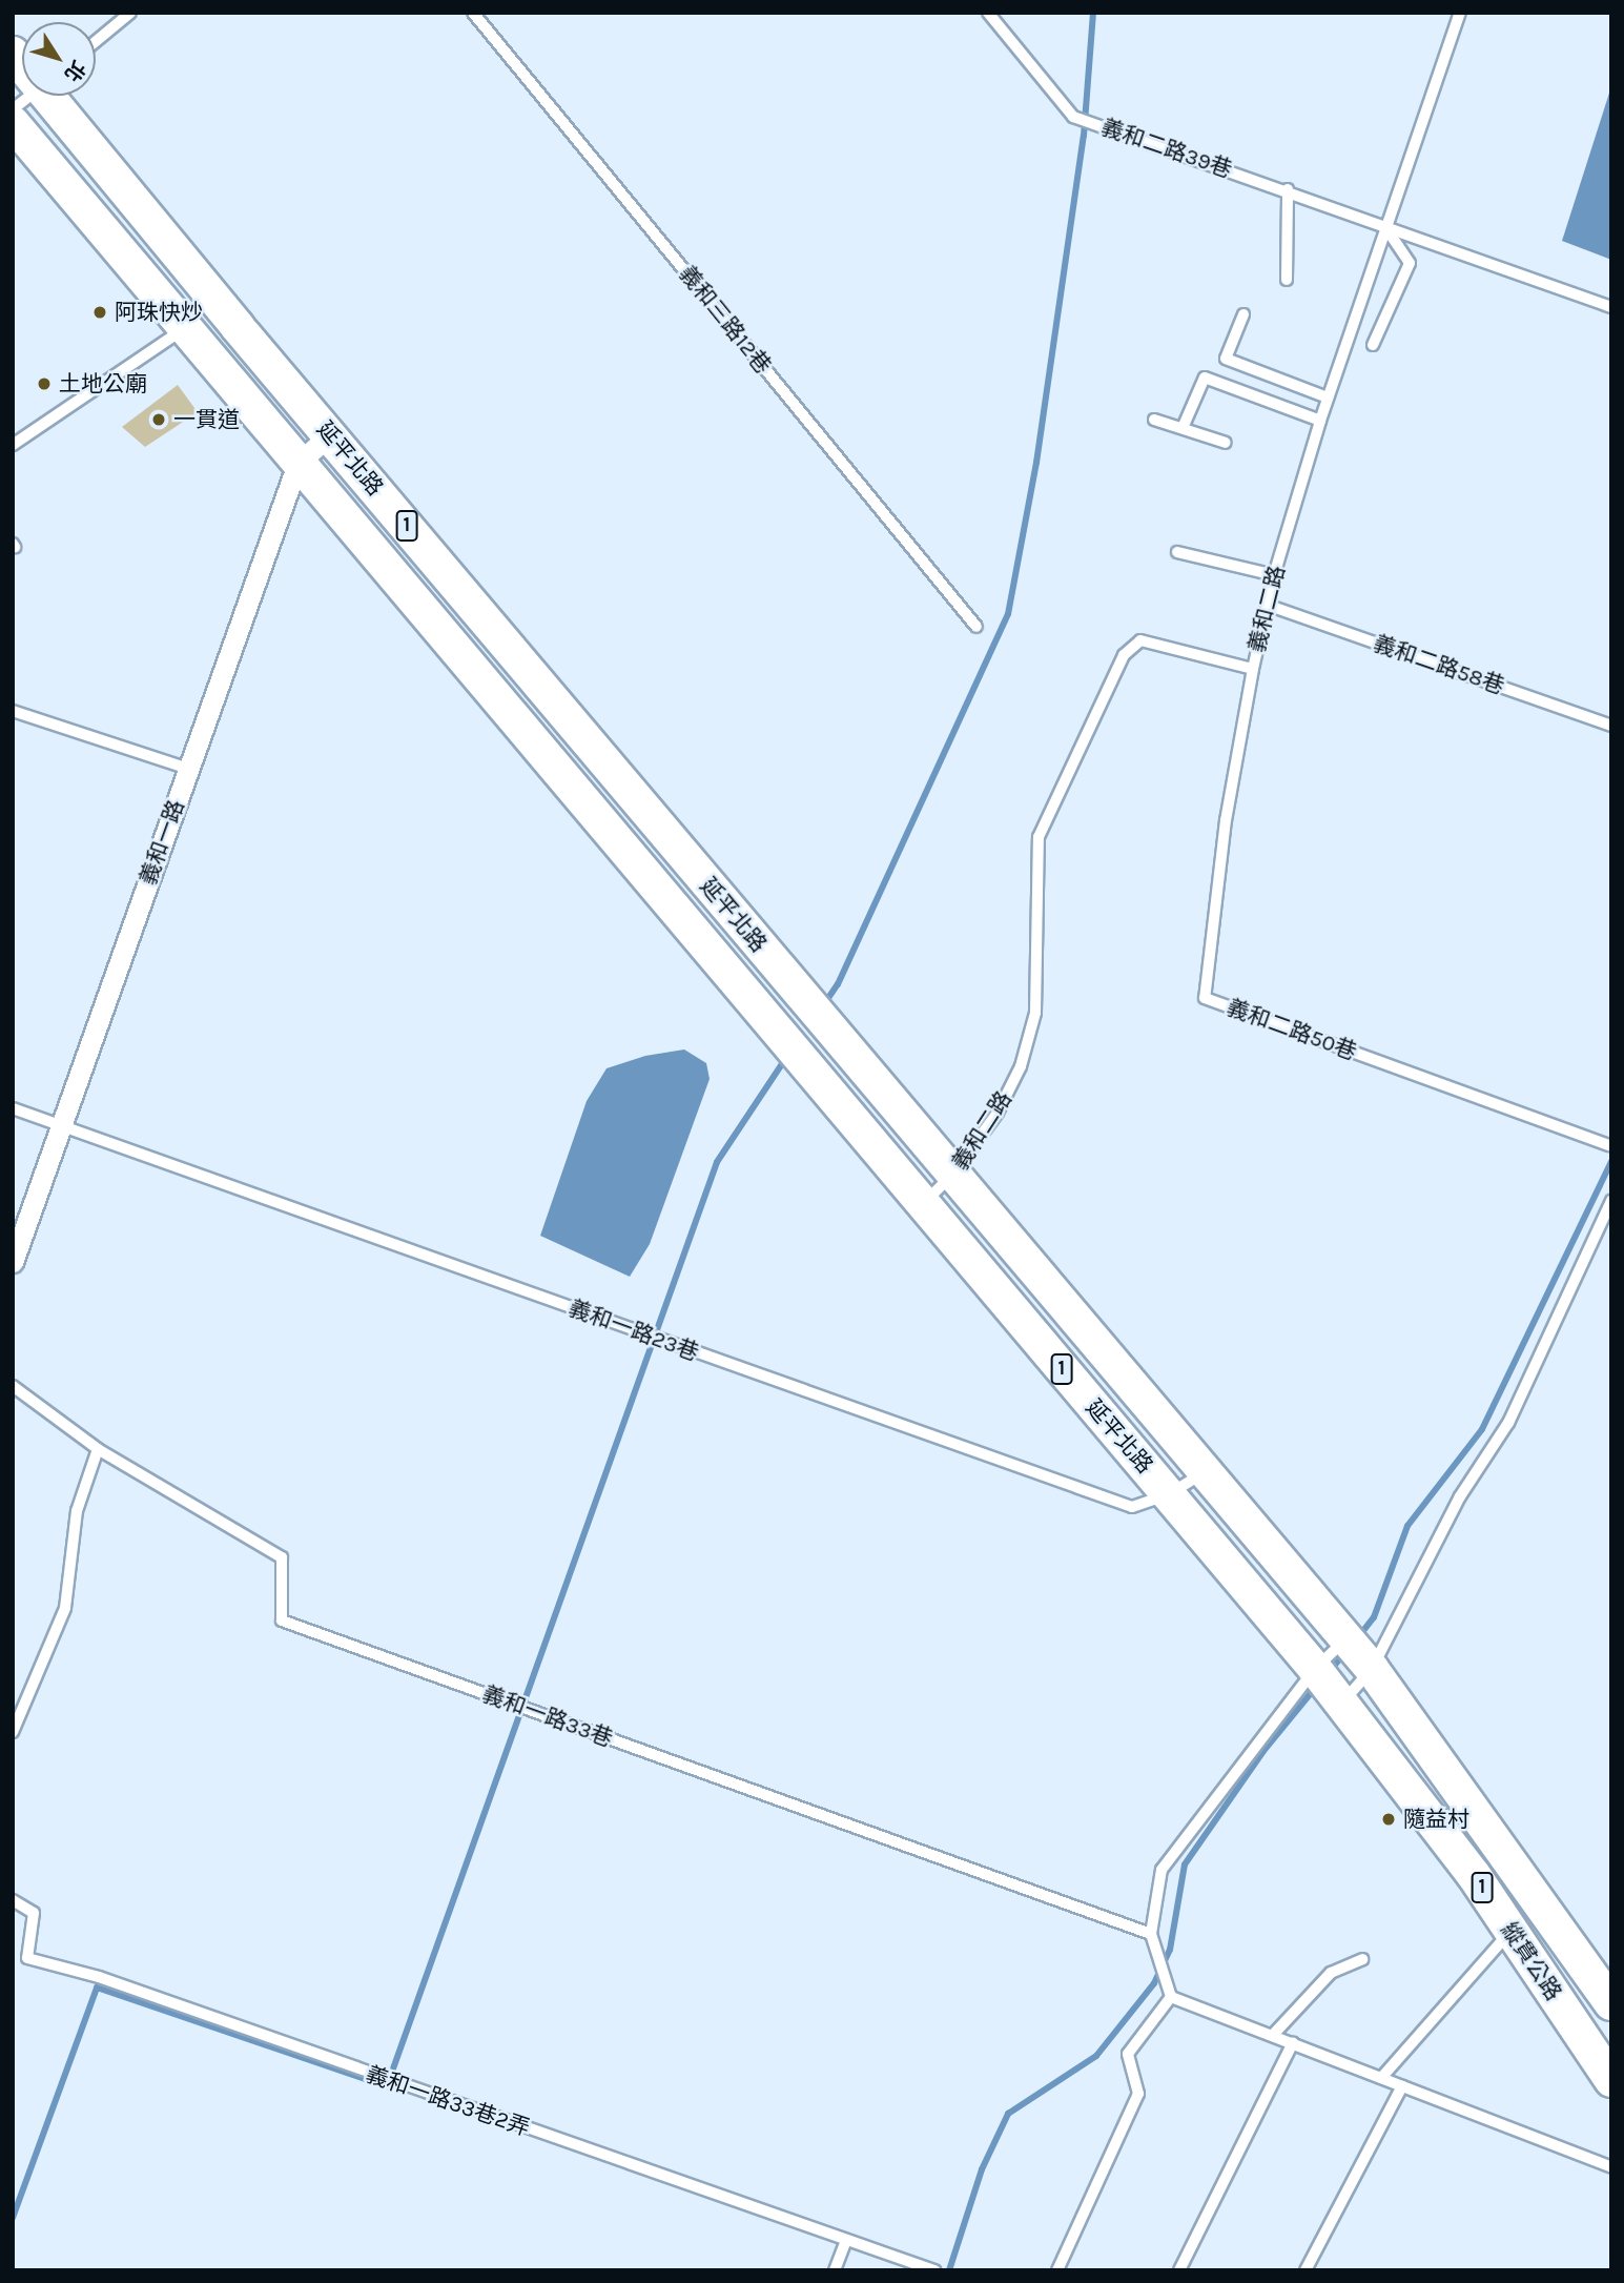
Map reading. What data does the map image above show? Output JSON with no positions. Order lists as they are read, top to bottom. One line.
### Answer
{"streets":{"main road":["延平北路","1","縱貫公路"],"street":["義和一路"],"lane":["義和二路39巷","義和三路12巷","義和二路","義和二路58巷","義和二路50巷","義和一路23巷","義和一路33巷","義和一路33巷2弄"]},"crossings":[["義和二路39巷","義和二路"],["延平北路","1"],["延平北路","義和二路"],["延平北路","義和一路"],["延平北路","義和一路23巷"],["1","縱貫公路"],["義和二路","義和二路58巷"],["義和二路","義和二路50巷"],["義和一路","義和一路23巷"]],"places":["阿珠快炒","土地公廟","一貫道","隨益村"],"north":"bottom right"}
